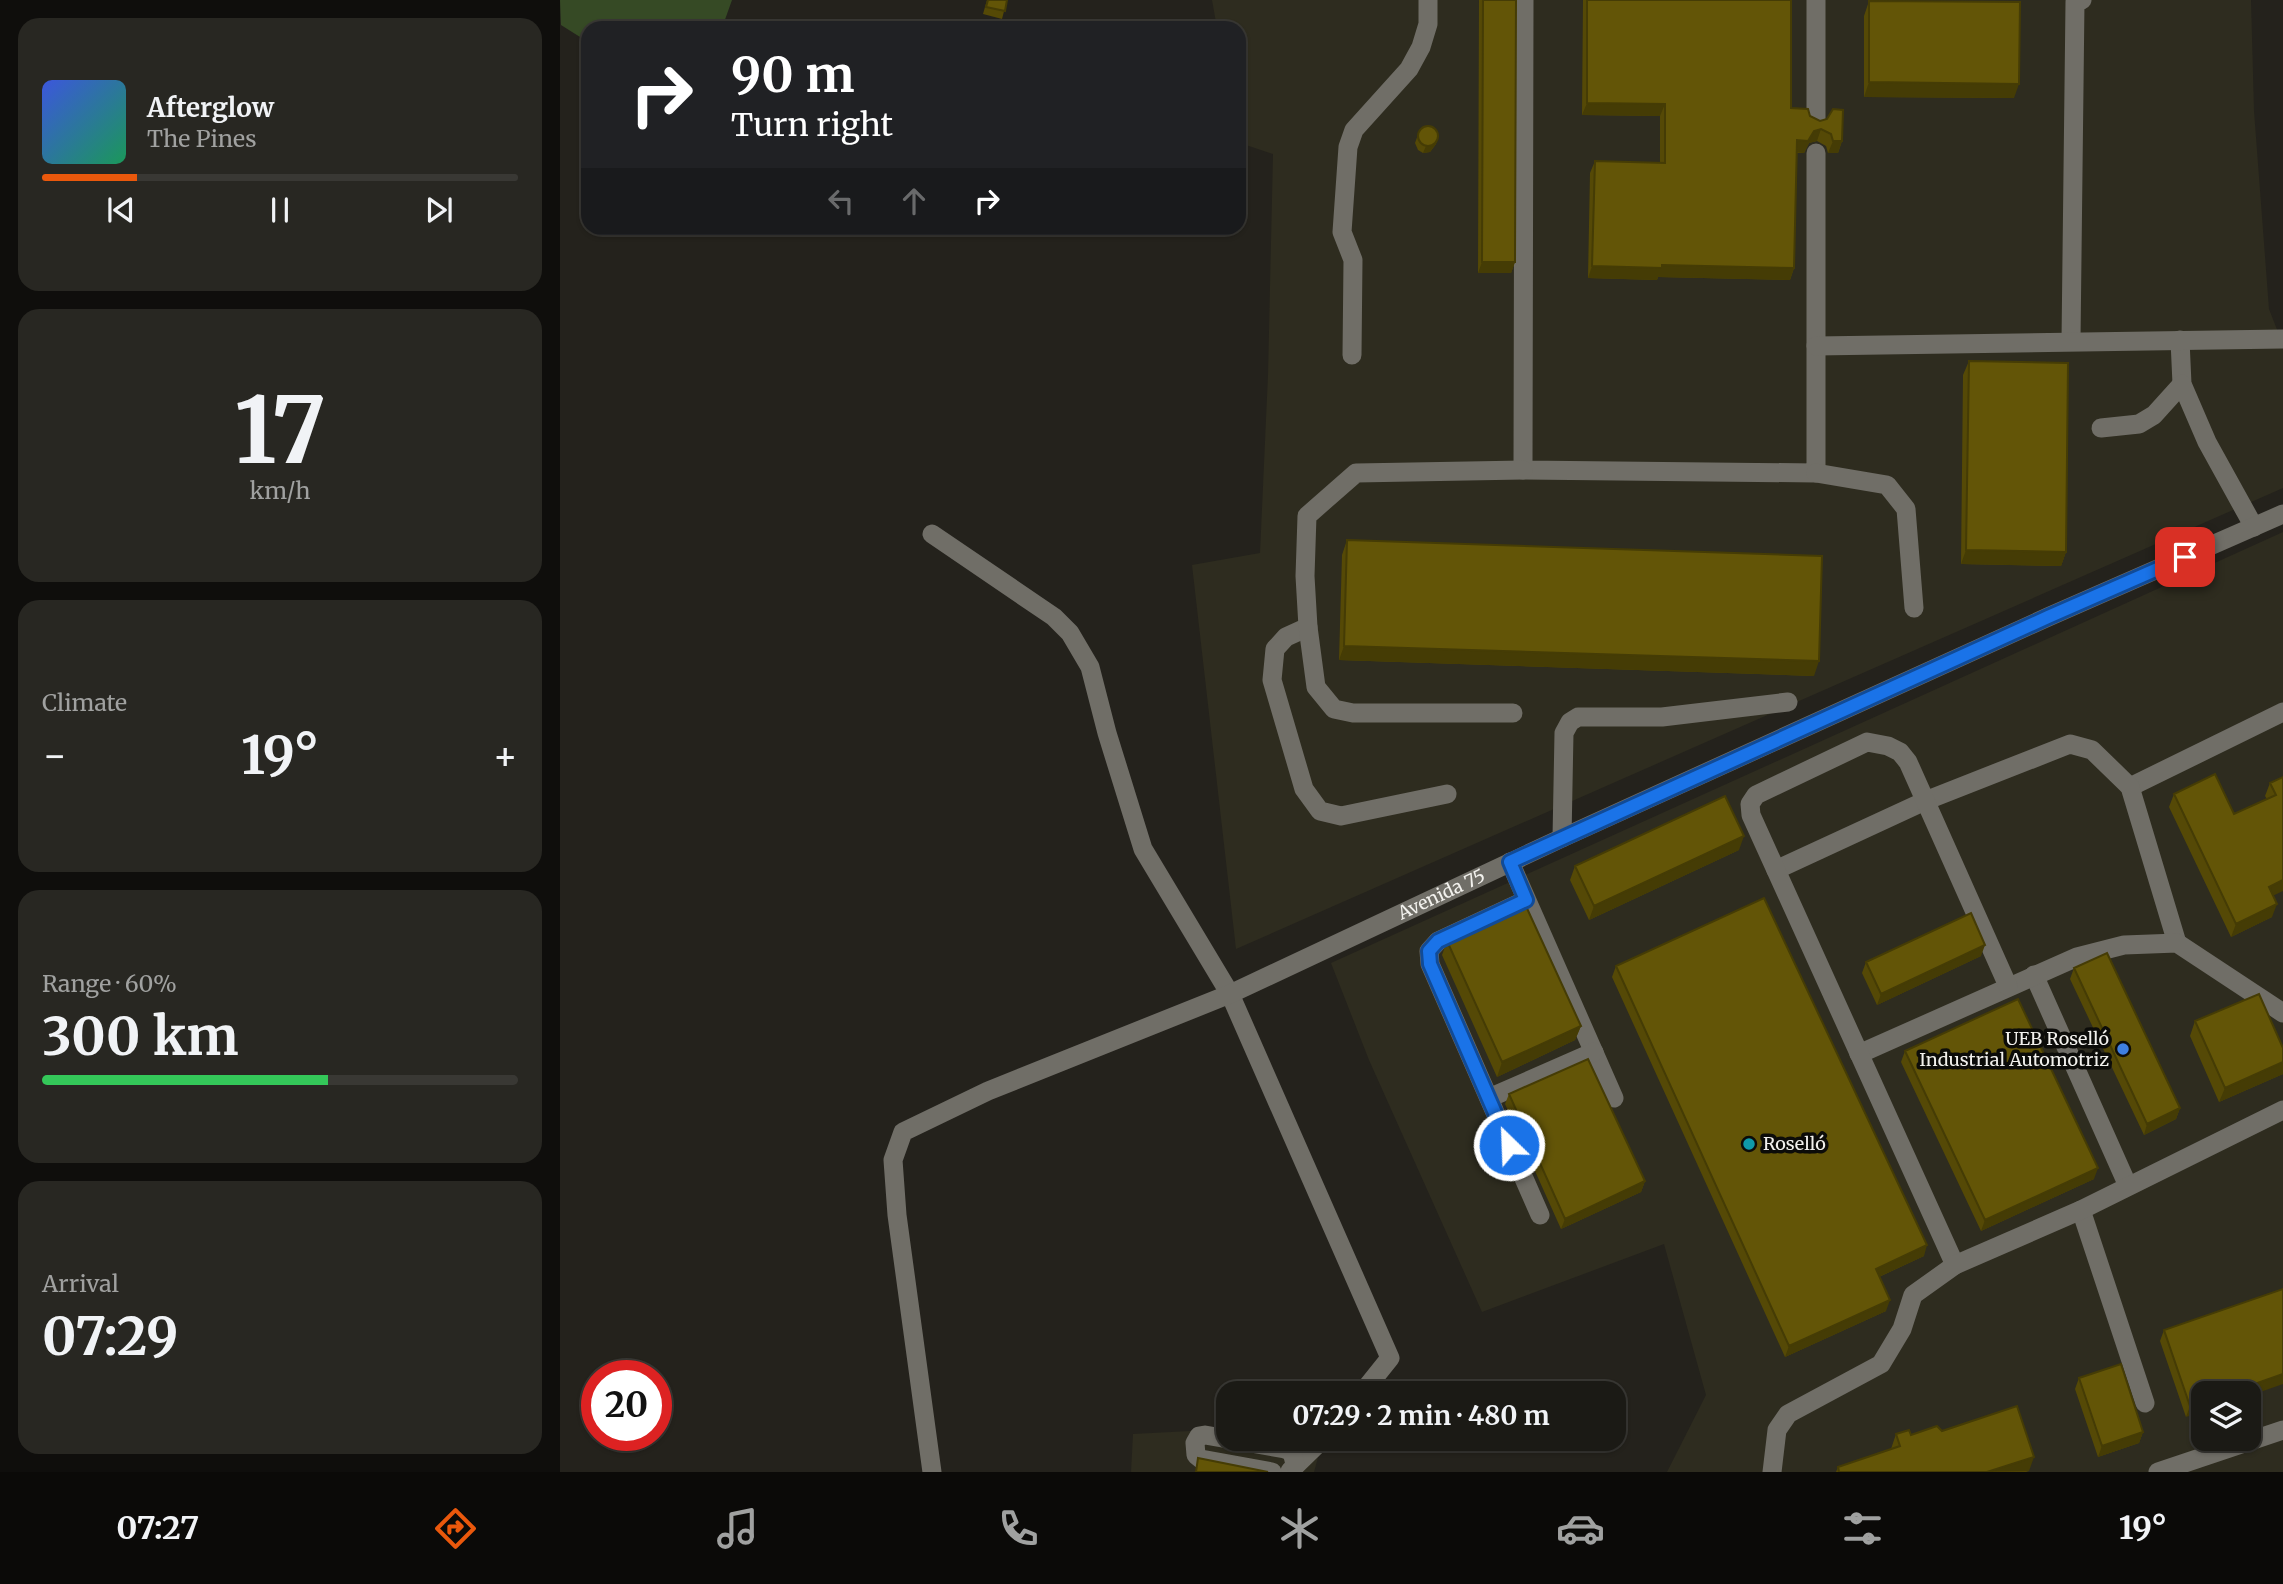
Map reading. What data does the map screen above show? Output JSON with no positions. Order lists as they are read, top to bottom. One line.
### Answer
{"streets":{"street":["Avenida 75"]},"places":["UEB Roselló Industrial Automotriz","Roselló"],"page":{"turn":["90 m","Turn right"],"song":["Afterglow","The Pines"],"tile":[["17","km/h"],"Climate",["Range · 60%","300 km"],["Arrival","07:29"]],"heat":["−","19°","+"],"limit":"20","trip":"07:29 · 2 min · 480 m","tabs":["07:27","19°"]}}
